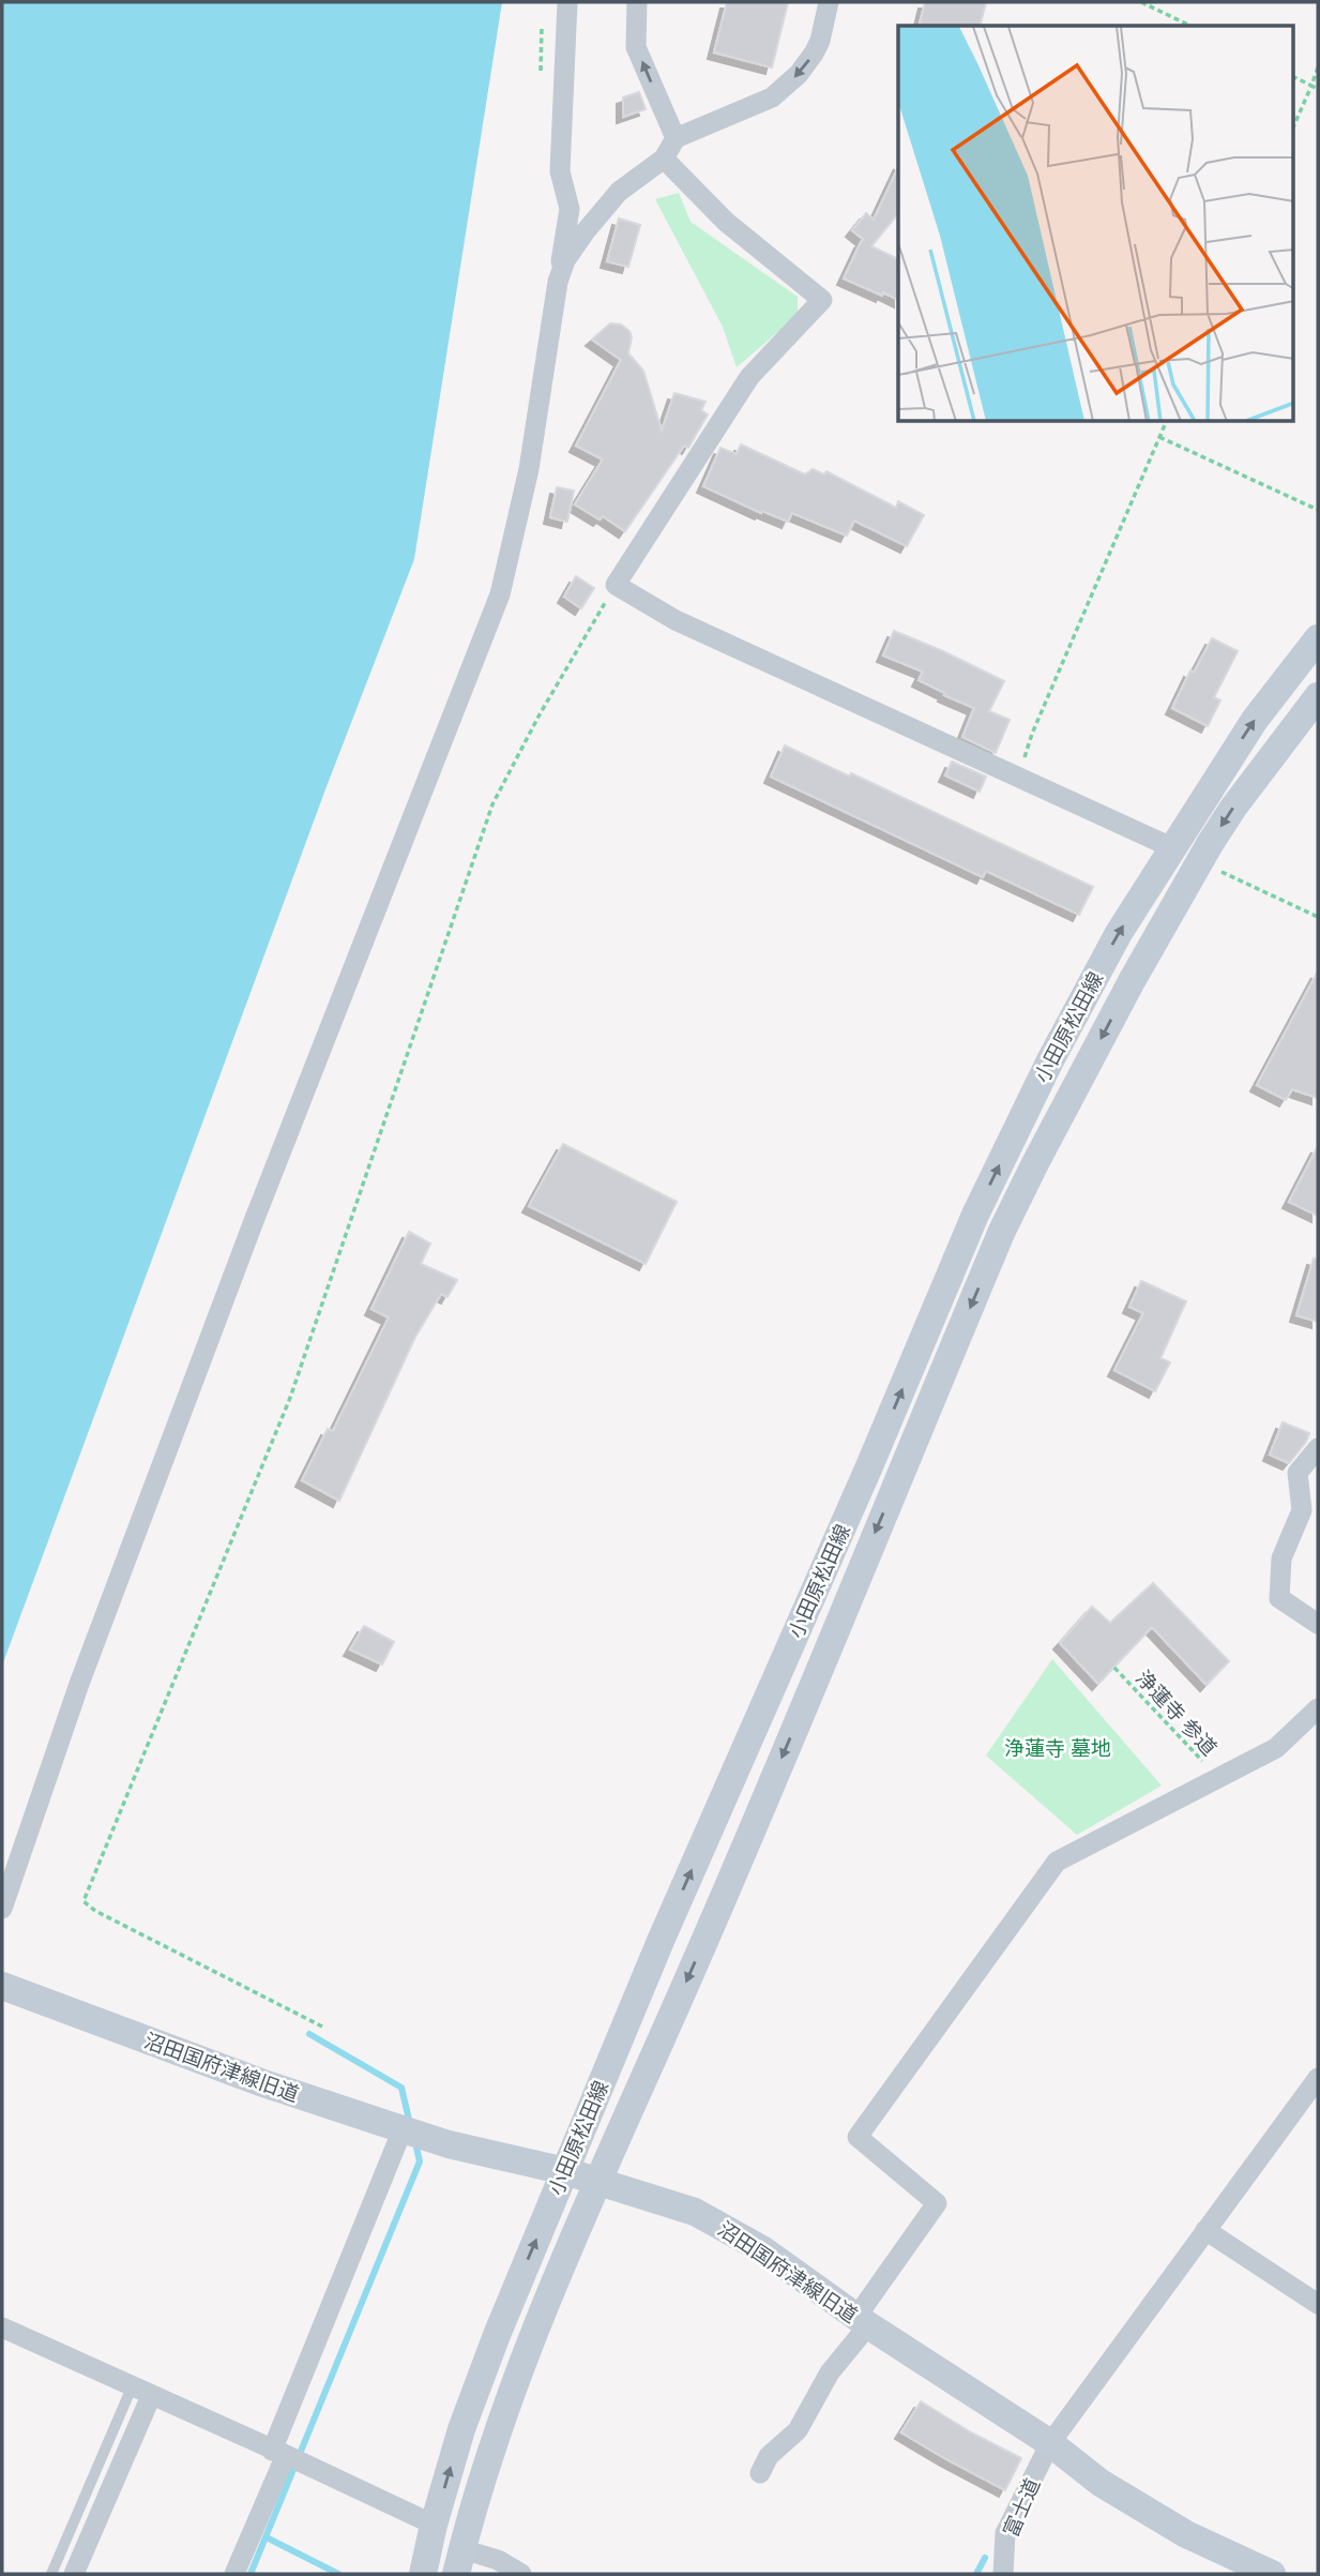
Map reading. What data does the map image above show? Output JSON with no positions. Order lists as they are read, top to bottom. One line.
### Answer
{"streets":{"main road":["小田原松田線","沼田国府津線旧道"],"street":["富士道"],"path":["浄蓮寺 参道"]},"crossings":[["小田原松田線","沼田国府津線旧道"],["沼田国府津線旧道","富士道"]],"parks":["浄蓮寺 墓地"]}
